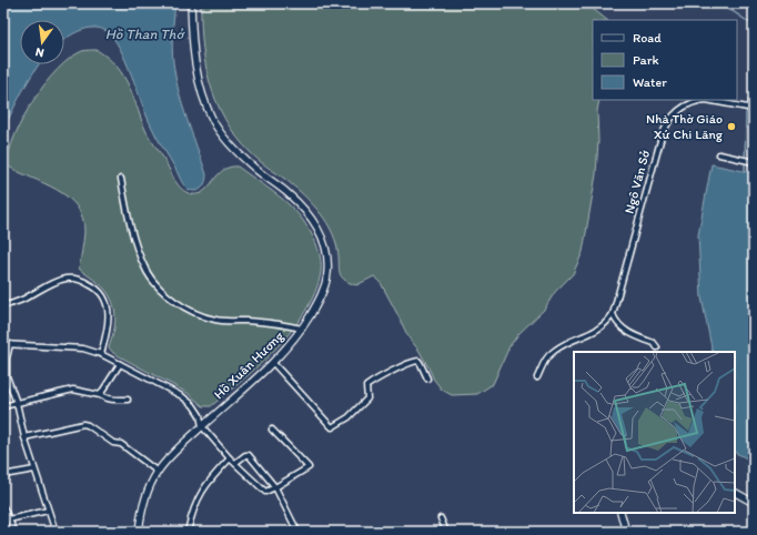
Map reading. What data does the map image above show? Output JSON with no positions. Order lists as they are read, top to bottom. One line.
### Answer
{"streets":{"main road":["Hồ Xuân Hương"],"street":["Ngô Văn Sở"]},"water":["Hồ Than Thở"],"places":["Nhà Thờ Giáo Xứ Chi Lăng"],"legend":["Road","Park","Water"],"north":"bottom"}
